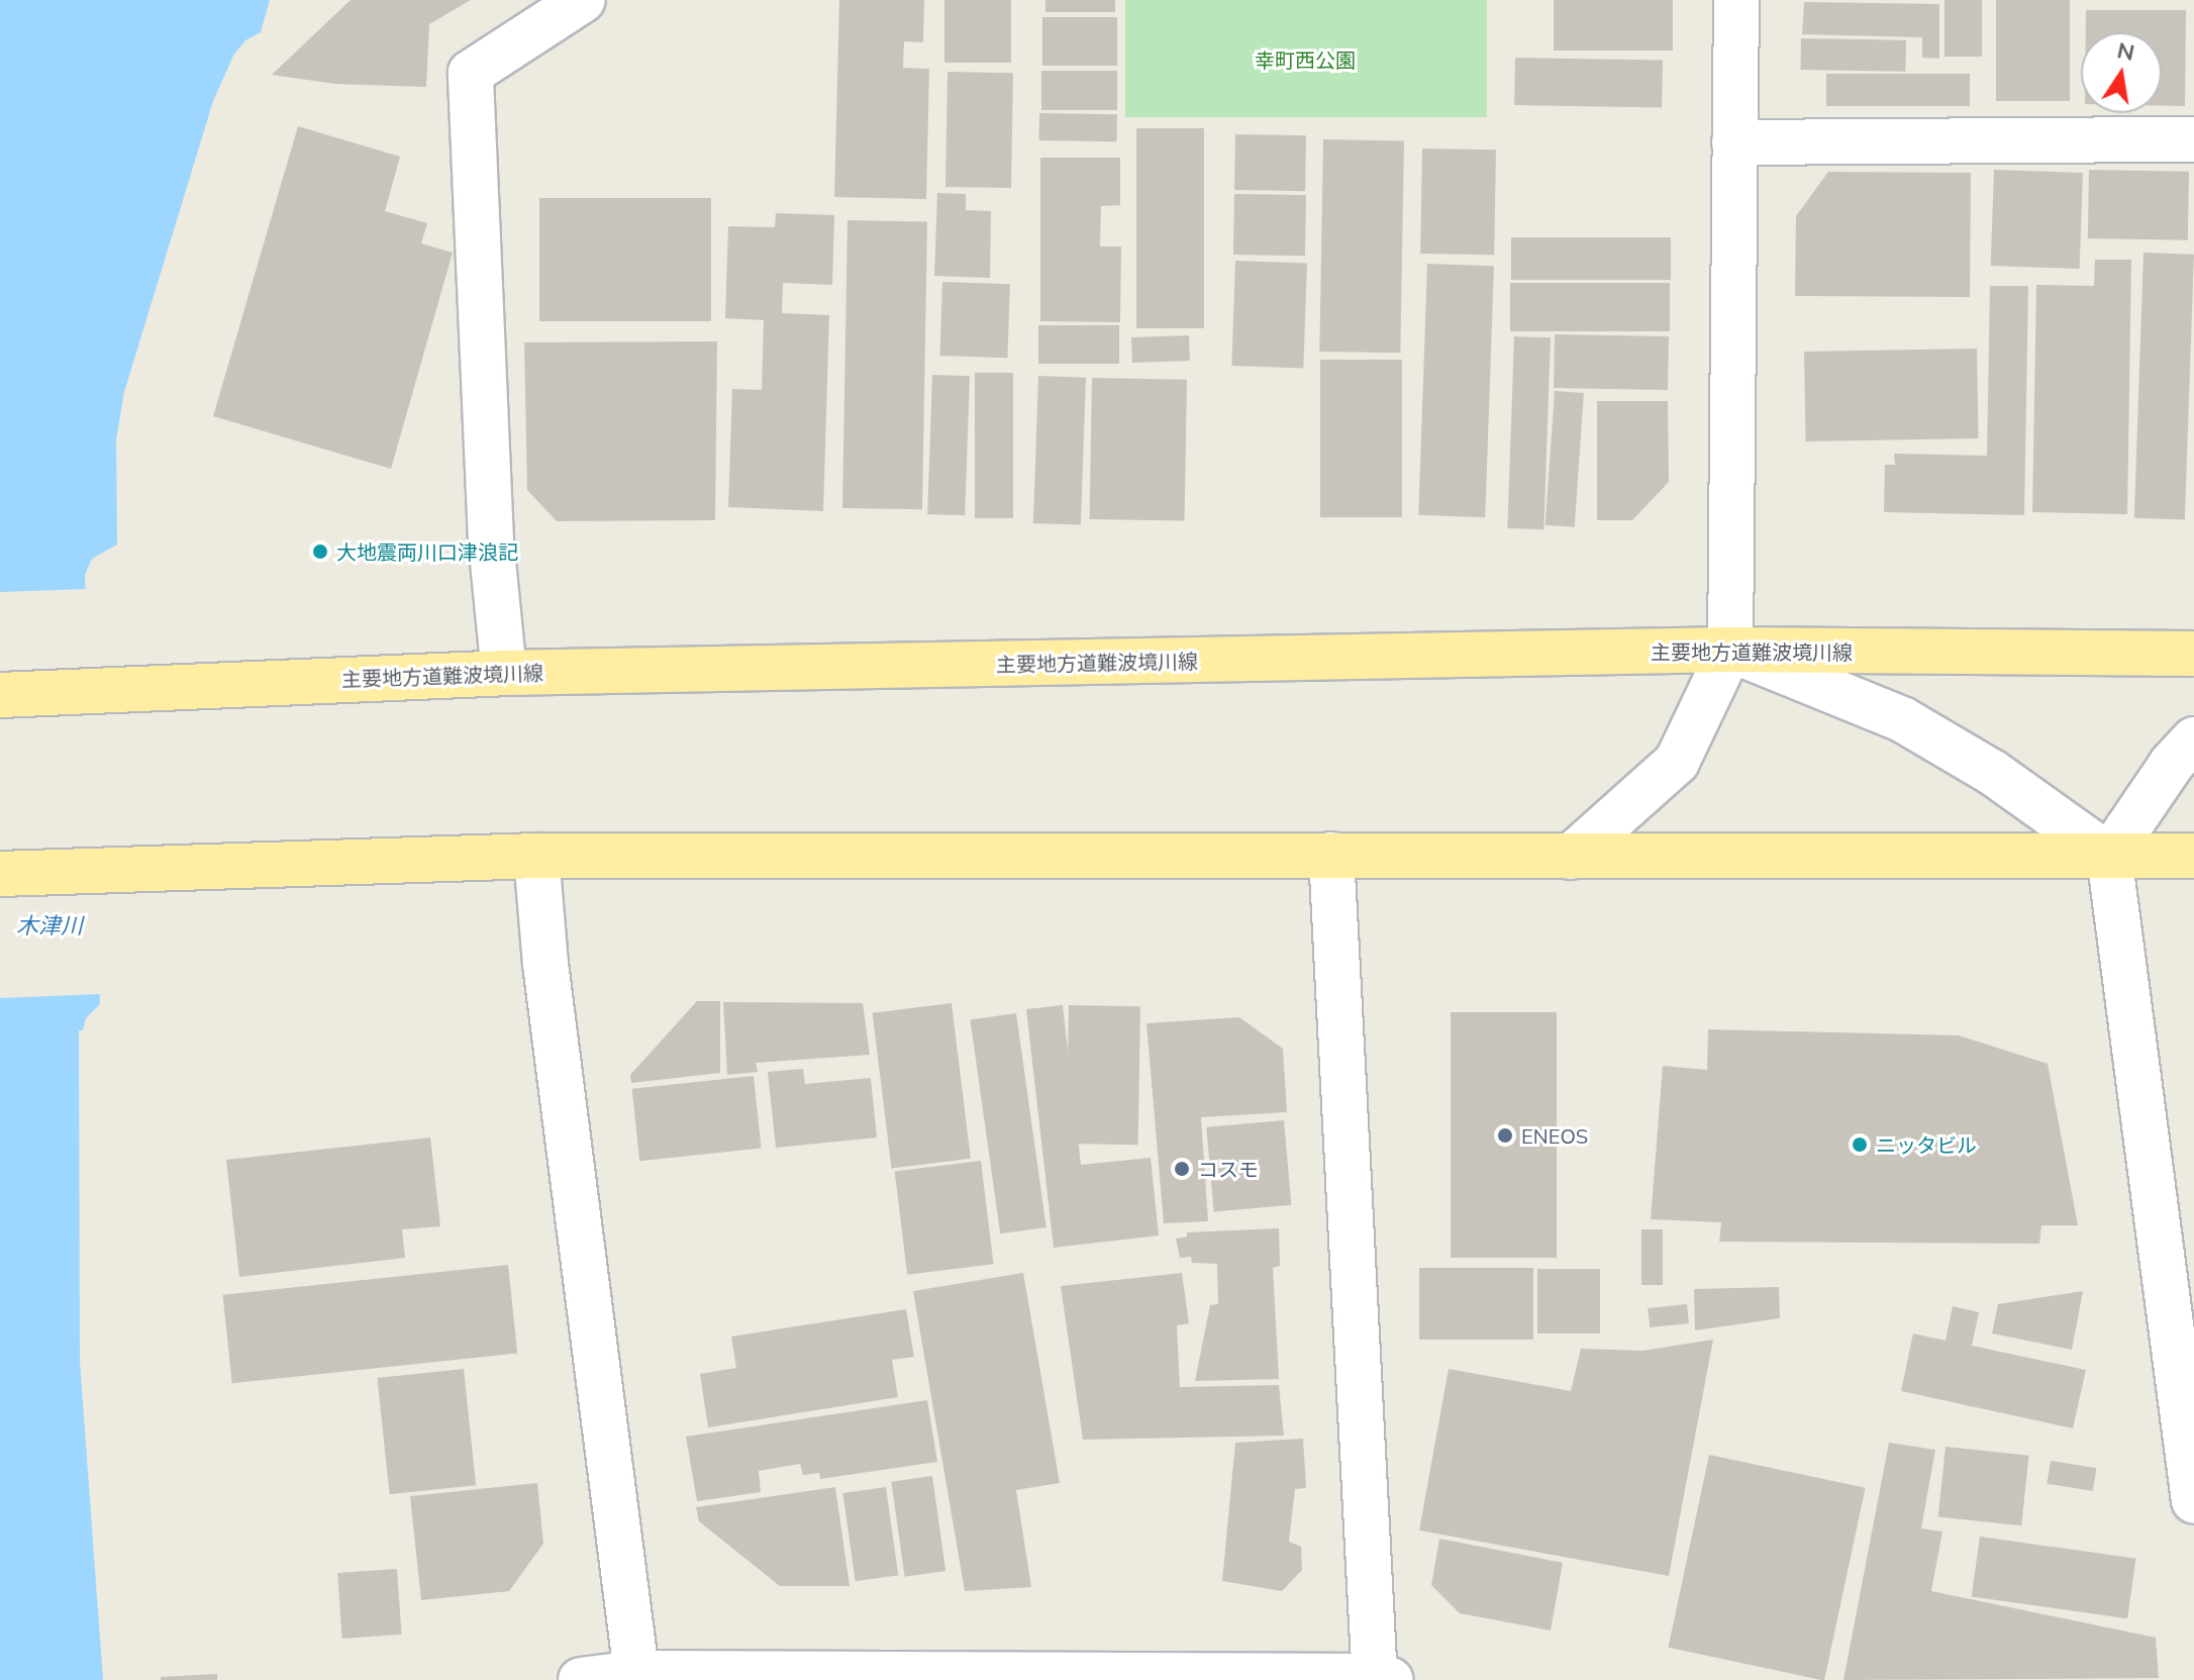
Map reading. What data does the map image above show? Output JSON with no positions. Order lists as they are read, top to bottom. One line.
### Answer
{"streets":{"main road":["主要地方道難波境川線"]},"water":["木津川"],"parks":["幸町西公園"],"places":["大地震両川口津浪記","ENEOS","ニッタビル","コスモ"],"north":"top"}
